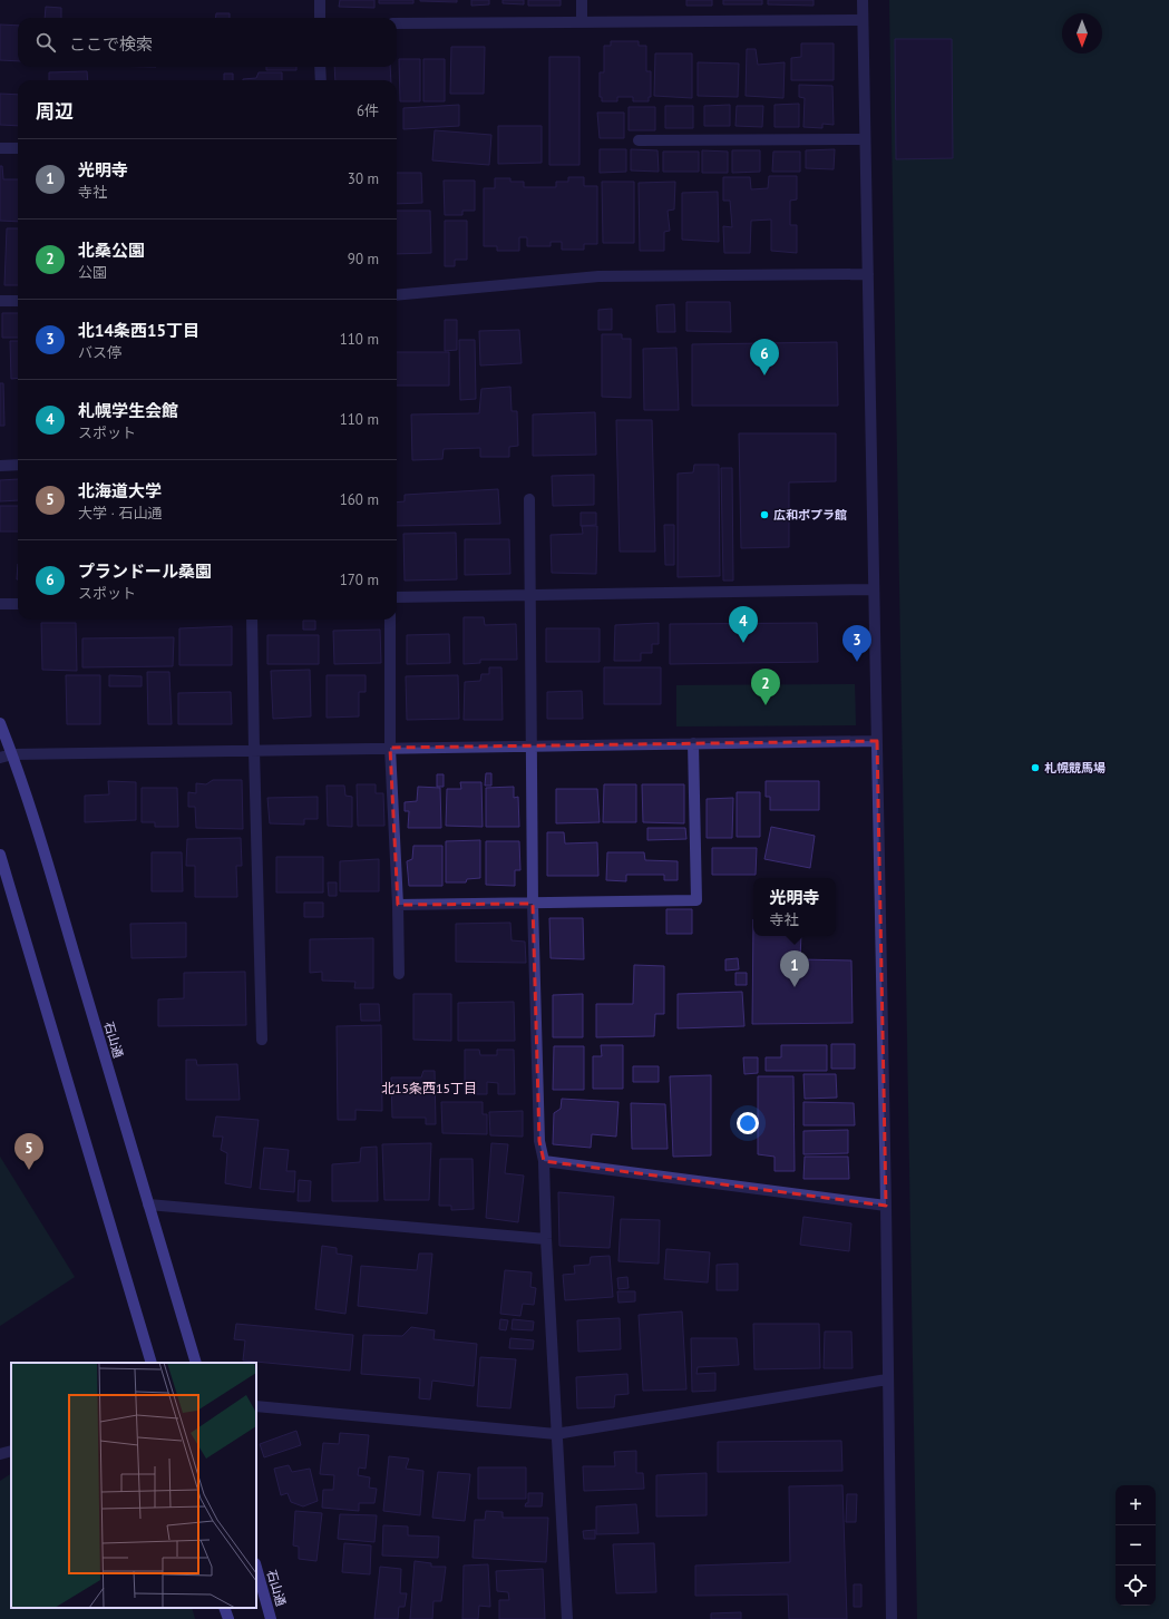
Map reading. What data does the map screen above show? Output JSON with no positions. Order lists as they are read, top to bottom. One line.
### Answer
{"streets":{"main road":["石山通"]},"districts":["北15条西15丁目"],"places":["広和ポプラ館","札幌競馬場"],"north":"bottom","page":{"search":"ここで検索","heading":["周辺","6件"],"list":[{"mark":"1","name":"光明寺","note":"寺社","value":"30 m"},{"mark":"2","name":"北桑公園","note":"公園","value":"90 m"},{"mark":"3","name":"北14条西15丁目","note":"バス停","value":"110 m"},{"mark":"4","name":"札幌学生会館","note":"スポット","value":"110 m"},{"mark":"5","name":"北海道大学","note":"大学 · 石山通","value":"160 m"},{"mark":"6","name":"プランドール桑園","note":"スポット","value":"170 m"}],"pins":["6","4","3","2","1","5"],"popup":["光明寺","寺社"],"map_buttons":["+","−"]}}
